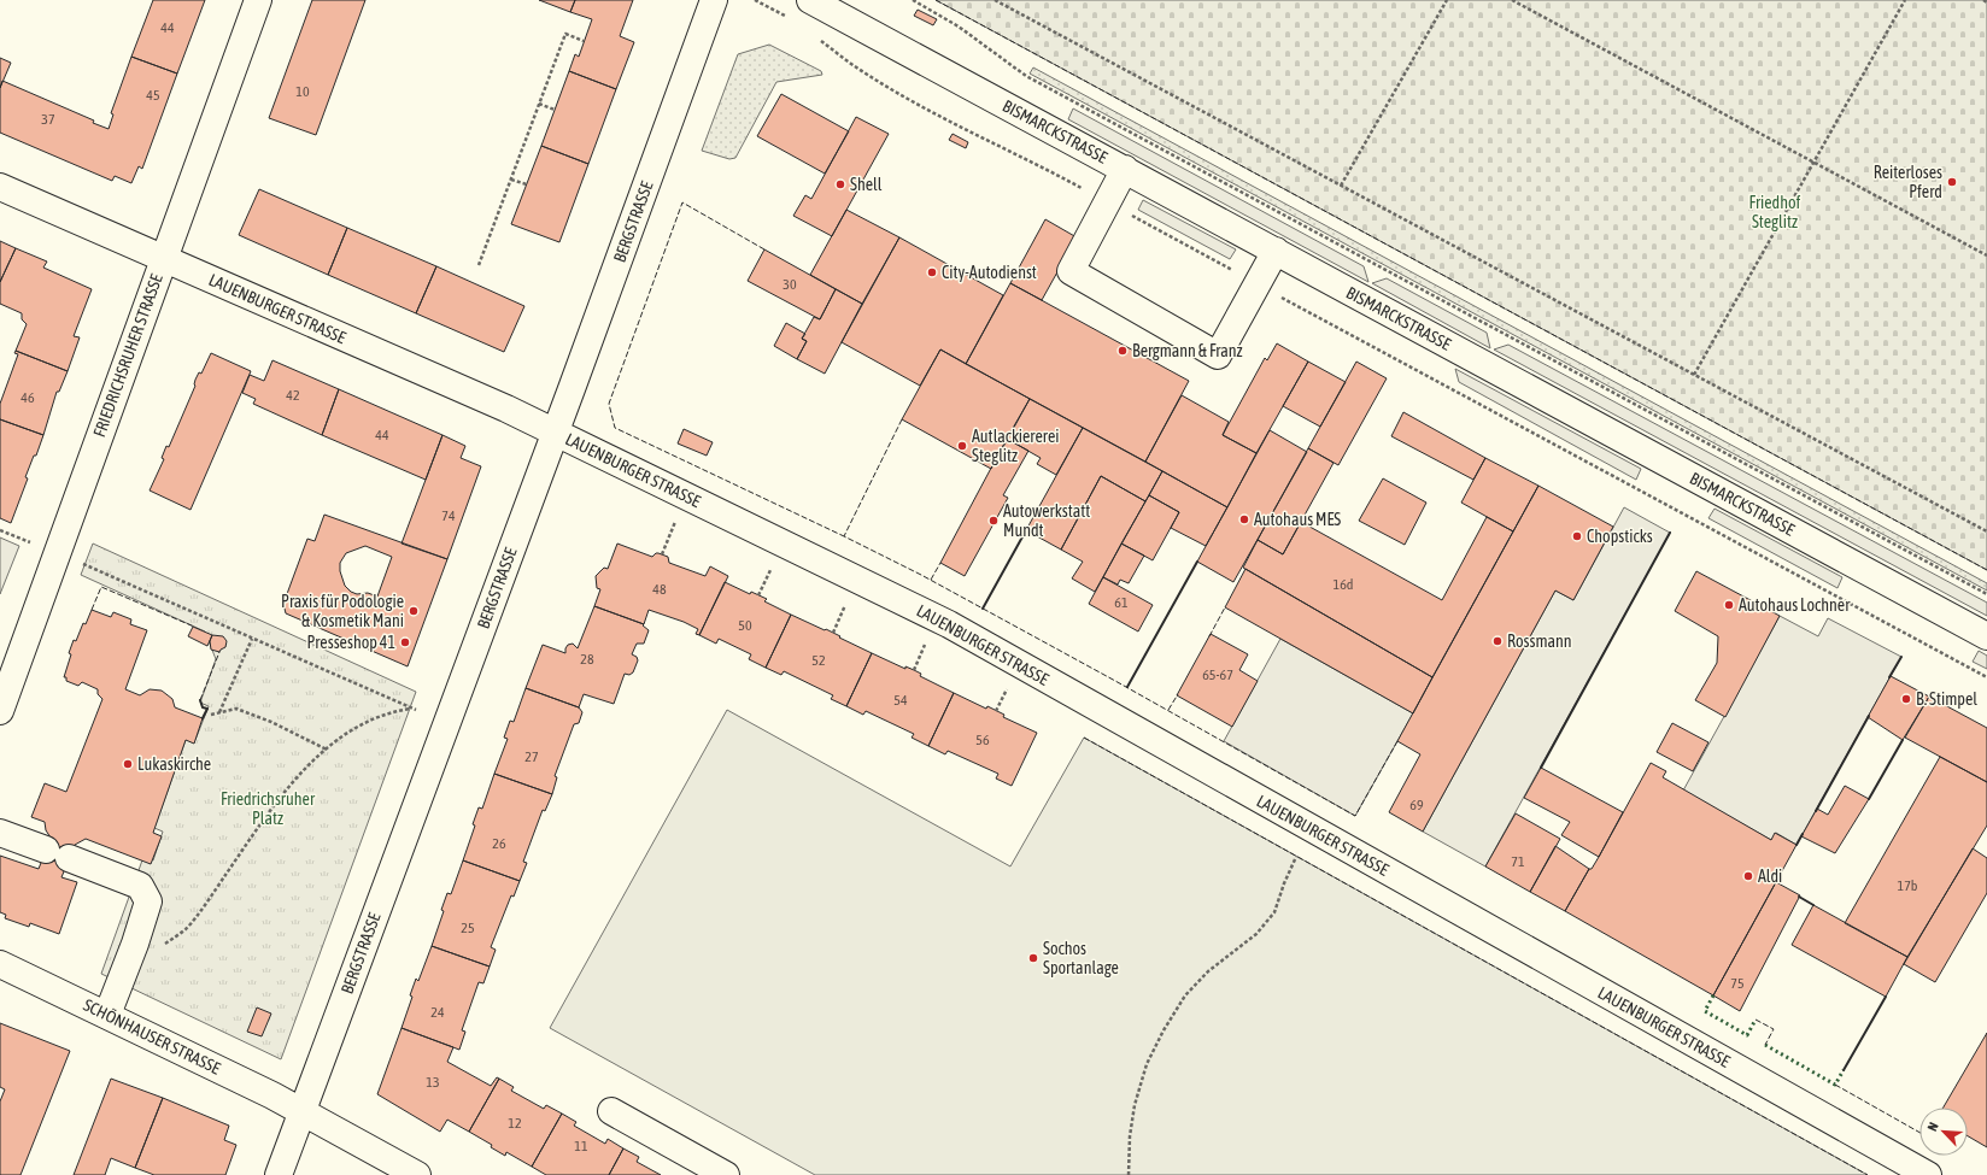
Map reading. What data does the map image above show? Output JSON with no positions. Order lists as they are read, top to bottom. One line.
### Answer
{"streets":{"street":["BISMARCKSTRASSE","BERGSTRASSE","LAUENBURGER STRASSE","FRIEDRICHSRUHER STRASSE","SCHÖNHAUSER STRASSE"]},"crossings":[["BERGSTRASSE","LAUENBURGER STRASSE"],["BERGSTRASSE","SCHÖNHAUSER STRASSE"],["LAUENBURGER STRASSE","FRIEDRICHSRUHER STRASSE"]],"parks":["Friedhof Steglitz","Friedrichsruher Platz"],"places":["Reiterloses Pferd","Shell","City-Autodienst","Bergmann & Franz","Autlackiererei Steglitz","Autohaus MES","Autowerkstatt Mundt","Chopsticks","Autohaus Lochner","Praxis für Podologie & Kosmetik Mani","Rossmann","Presseshop 41","B. Stimpel","Lukaskirche","Aldi","Sochos Sportanlage"],"house_numbers":["44","10","45","37","30","42","46","44","74","16d","48","61","50","28","52","65-67","54","56","27","69","26","71","17b","25","75","24","13","12","11"],"north":"top left"}
